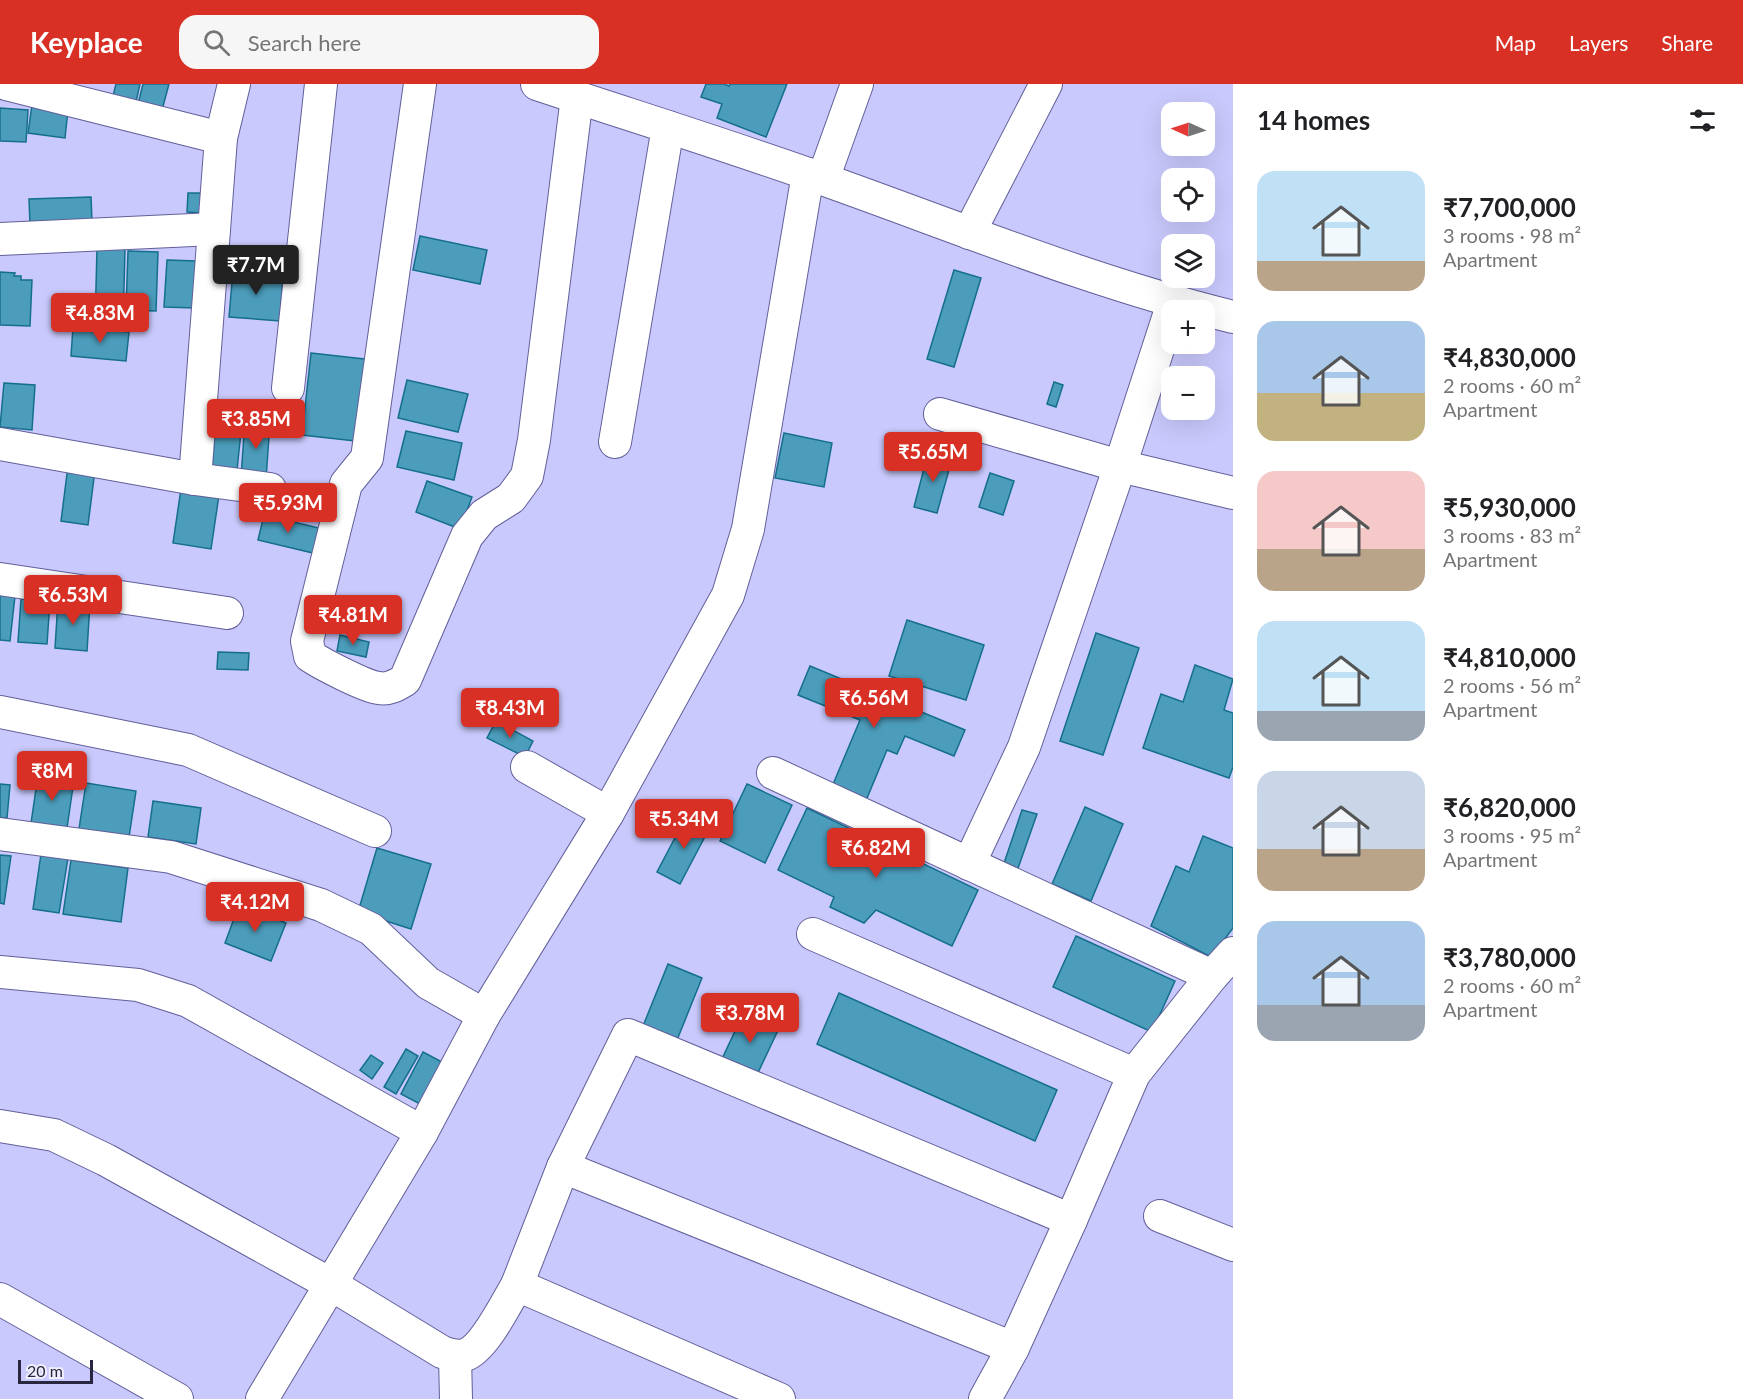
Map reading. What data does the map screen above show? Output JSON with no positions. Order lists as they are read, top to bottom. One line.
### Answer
{"scale_bar":"20 m","north":"left","page":{"header":"Keyplace","search":"Search here","nav":["Map","Layers","Share"],"heading":"14 homes","map_buttons":["+","−"],"list":[{"name":"₹7,700,000","note":"3 rooms · 98 m² · Apartment"},{"name":"₹4,830,000","note":"2 rooms · 60 m² · Apartment"},{"name":"₹5,930,000","note":"3 rooms · 83 m² · Apartment"},{"name":"₹4,810,000","note":"2 rooms · 56 m² · Apartment"},{"name":"₹6,820,000","note":"3 rooms · 95 m² · Apartment"},{"name":"₹3,780,000","note":"2 rooms · 60 m² · Apartment"}],"price":["₹7.7M","₹4.83M","₹3.85M","₹5.65M","₹5.93M","₹6.53M","₹4.81M","₹6.56M","₹8.43M","₹8M","₹5.34M","₹6.82M","₹4.12M","₹3.78M"],"scale":"20 m"}}
